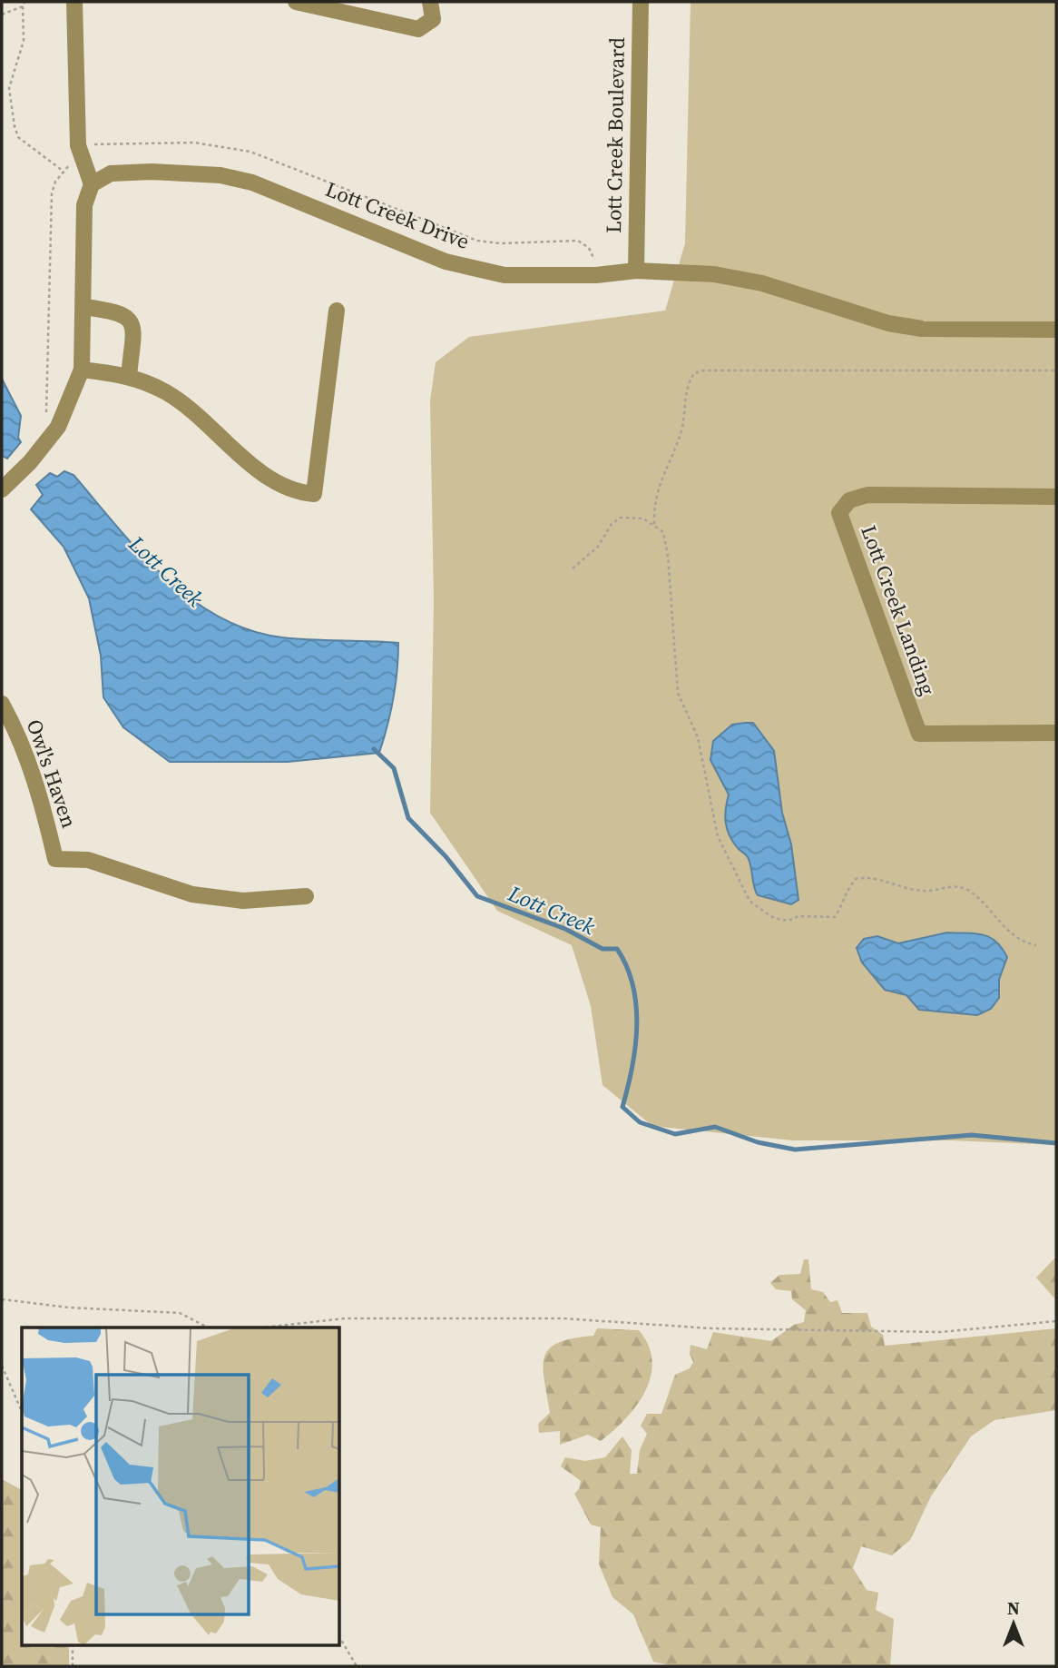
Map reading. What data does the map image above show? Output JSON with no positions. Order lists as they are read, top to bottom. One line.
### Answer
{"streets":{"street":["Lott Creek Boulevard","Lott Creek Drive","Lott Creek Landing","Owl's Haven"]},"crossings":[["Lott Creek Boulevard","Lott Creek Drive"]],"water":["Lott Creek"],"north":"top"}
